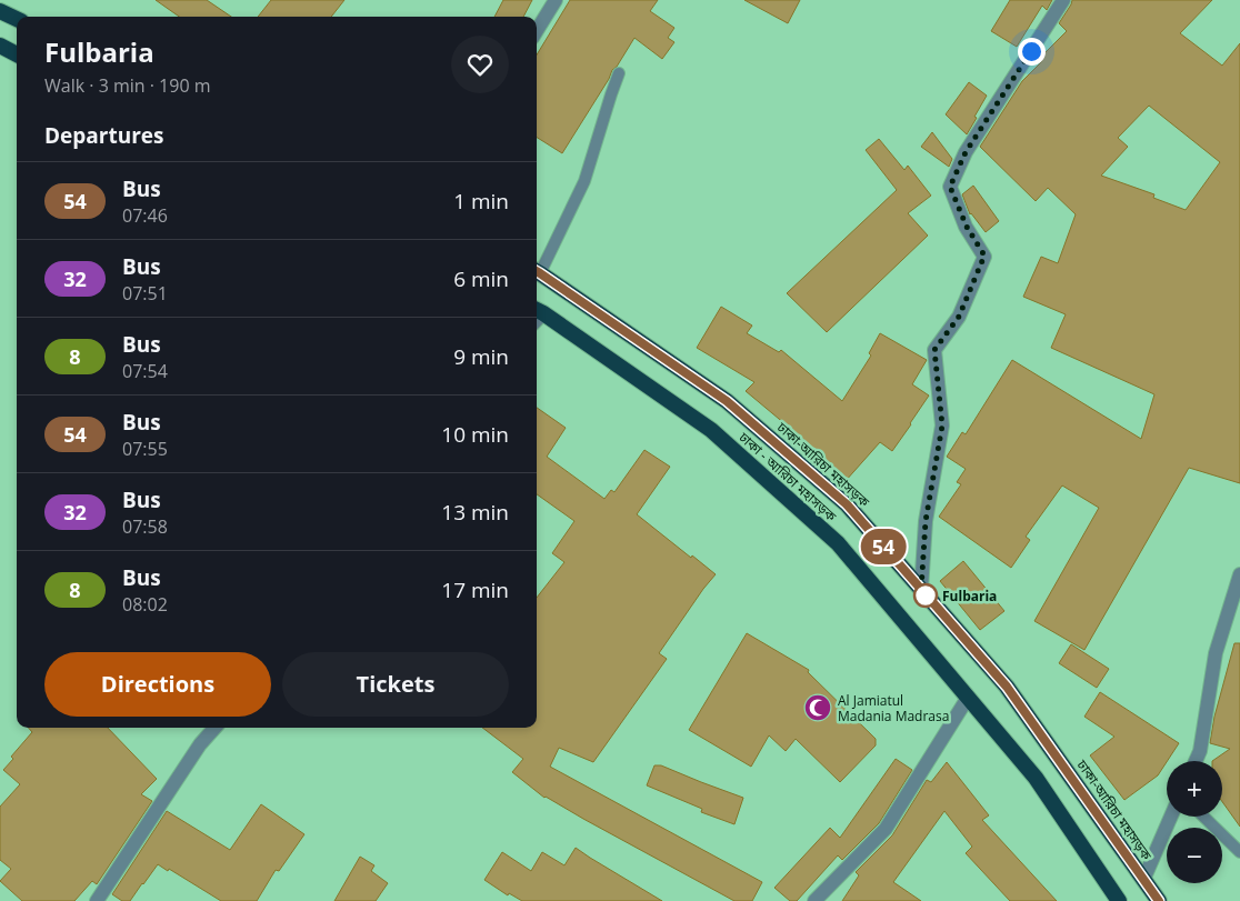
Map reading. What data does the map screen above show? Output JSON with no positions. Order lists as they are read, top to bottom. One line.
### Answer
{"streets":{"highway":["ঢাকা-আরিচা মহাসড়ক","ঢাকা - আরিচা মহাসড়ক"]},"places":{"other":["Fulbaria"],"mosque":["Al Jamiatul Madania Madrasa"]},"lines":["bus line 54"],"page":{"on_map":"54","heading":[["Fulbaria","Walk · 3 min · 190 m"],"Departures"],"list":[{"mark":"54","name":"Bus","note":"07:46","value":"1 min"},{"mark":"32","name":"Bus","note":"07:51","value":"6 min"},{"mark":"8","name":"Bus","note":"07:54","value":"9 min"},{"mark":"54","name":"Bus","note":"07:55","value":"10 min"},{"mark":"32","name":"Bus","note":"07:58","value":"13 min"},{"mark":"8","name":"Bus","note":"08:02","value":"17 min"}],"buttons":["Directions","Tickets"],"map_buttons":["+","−"]}}
